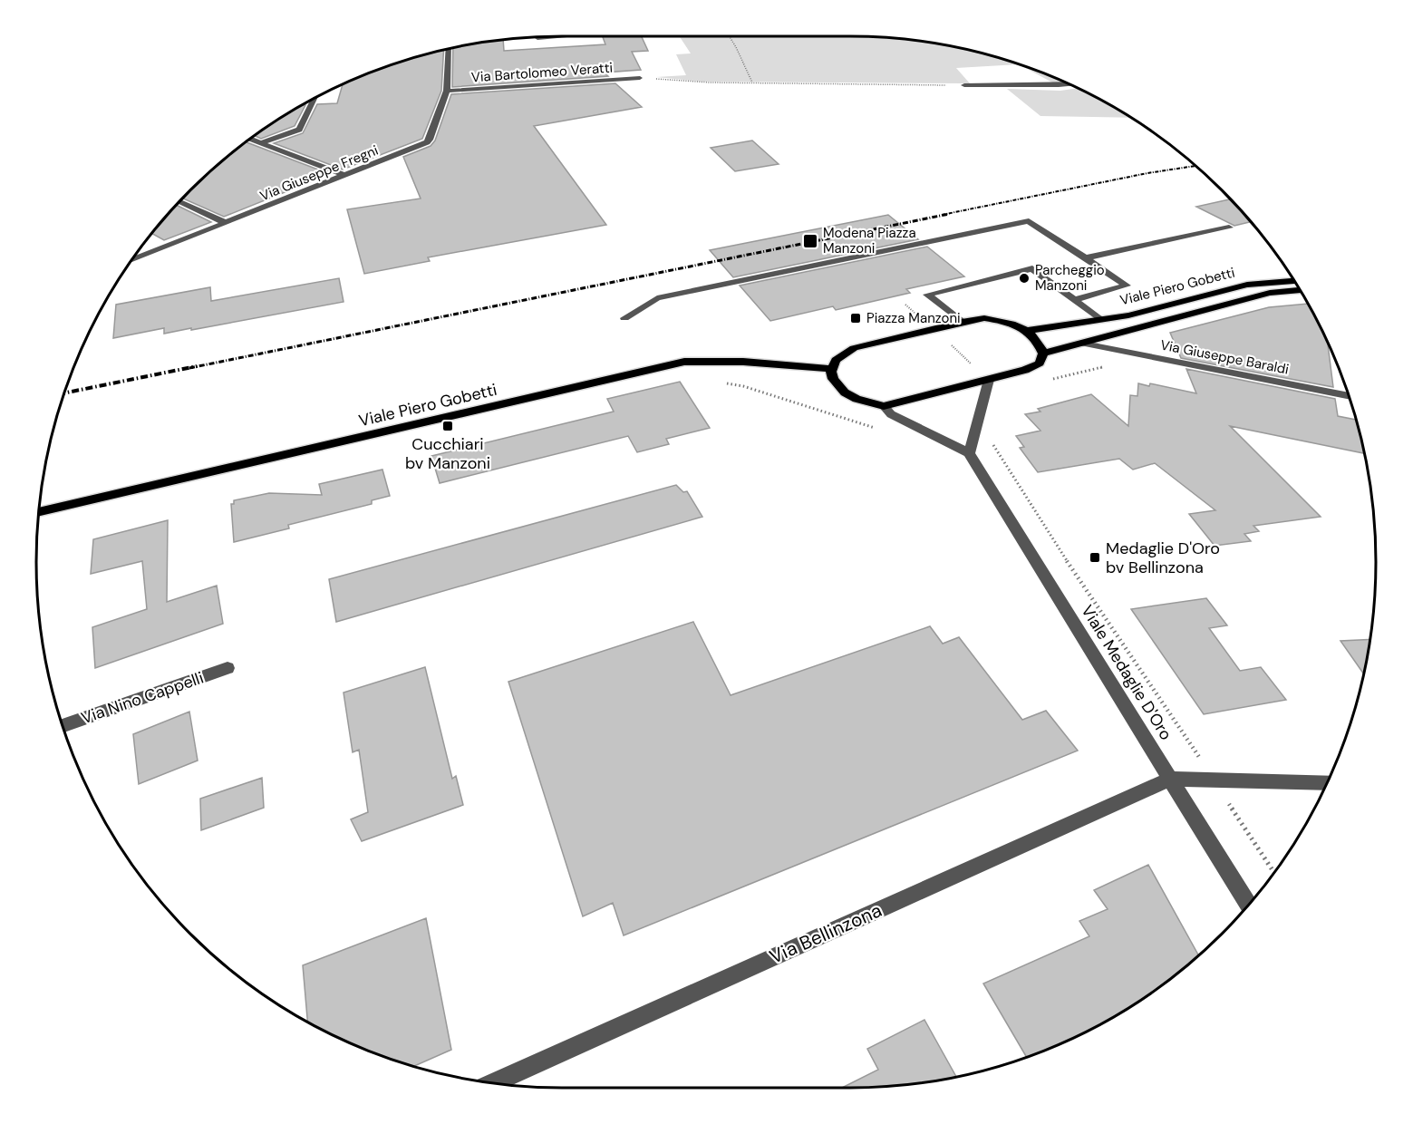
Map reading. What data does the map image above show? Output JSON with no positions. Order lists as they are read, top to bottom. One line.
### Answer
{"streets":{"main road":["Viale Piero Gobetti"],"street":["Via Bartolomeo Veratti","Via Giuseppe Fregni","Via Giuseppe Baraldi","Viale Medaglie D'Oro","Via Nino Cappelli","Via Bellinzona"]},"crossings":[["Via Bartolomeo Veratti","Via Giuseppe Fregni"],["Viale Piero Gobetti","Via Giuseppe Baraldi"],["Viale Medaglie D'Oro","Via Bellinzona"]],"places":{"transit":["Modena Piazza Manzoni","Piazza Manzoni","Cucchiari bv Manzoni","Medaglie D'Oro bv Bellinzona"],"other":["Parcheggio Manzoni"]}}
